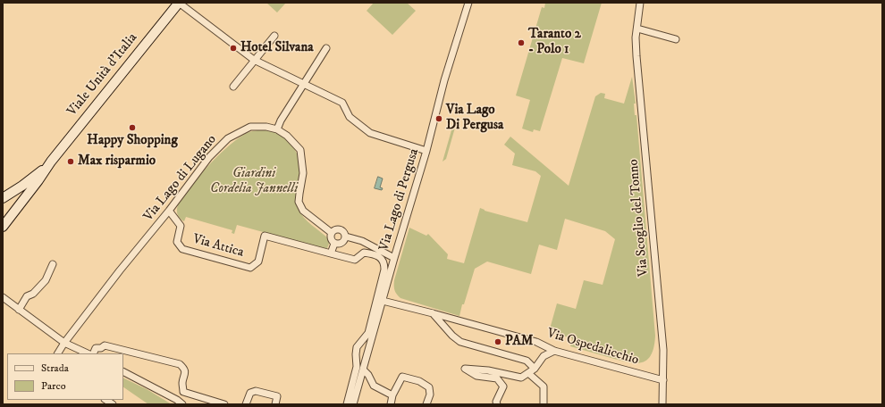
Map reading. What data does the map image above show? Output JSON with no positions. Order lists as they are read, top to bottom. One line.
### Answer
{"streets":{"main road":["Viale Unità d'Italia"],"street":["Via Lago di Lugano","Via Lago di Pergusa","Via Scoglio del Tonno","Via Attica","Via Ospedalicchio"]},"crossings":[["Via Lago di Lugano","Via Attica"],["Via Lago di Pergusa","Via Ospedalicchio"],["Via Scoglio del Tonno","Via Ospedalicchio"]],"parks":["Giardini Cordelia Jannelli"],"places":["Taranto 2 - Polo 1","Hotel Silvana","Via Lago Di Pergusa","Happy Shopping","Max risparmio","PAM"],"legend":["Strada","Parco"]}
